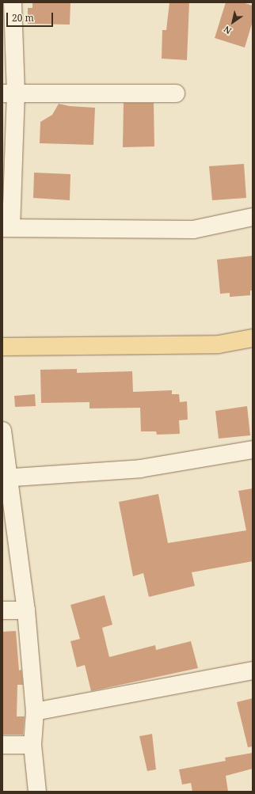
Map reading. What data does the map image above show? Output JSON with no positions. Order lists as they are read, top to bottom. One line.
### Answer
{"scale_bar":"20 m","north":"bottom left"}
